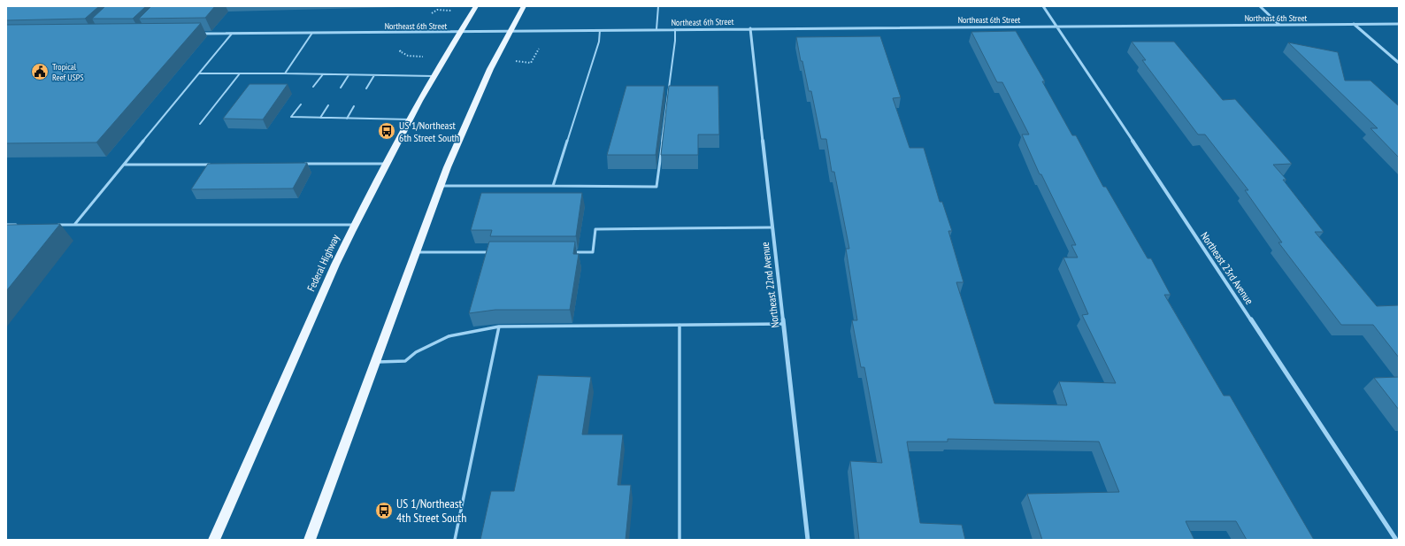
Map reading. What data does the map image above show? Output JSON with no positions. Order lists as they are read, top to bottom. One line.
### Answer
{"streets":{"main road":["Federal Highway"],"street":["Northeast 6th Street","Northeast 23rd Avenue","Northeast 22nd Avenue"]},"crossings":[["Northeast 6th Street","Federal Highway"],["Northeast 6th Street","Northeast 23rd Avenue"],["Northeast 6th Street","Northeast 22nd Avenue"]],"places":{"public building":["Tropical Reef USPS"],"bus stop":["US 1/Northeast 6th Street South","US 1/Northeast 4th Street South"]}}
